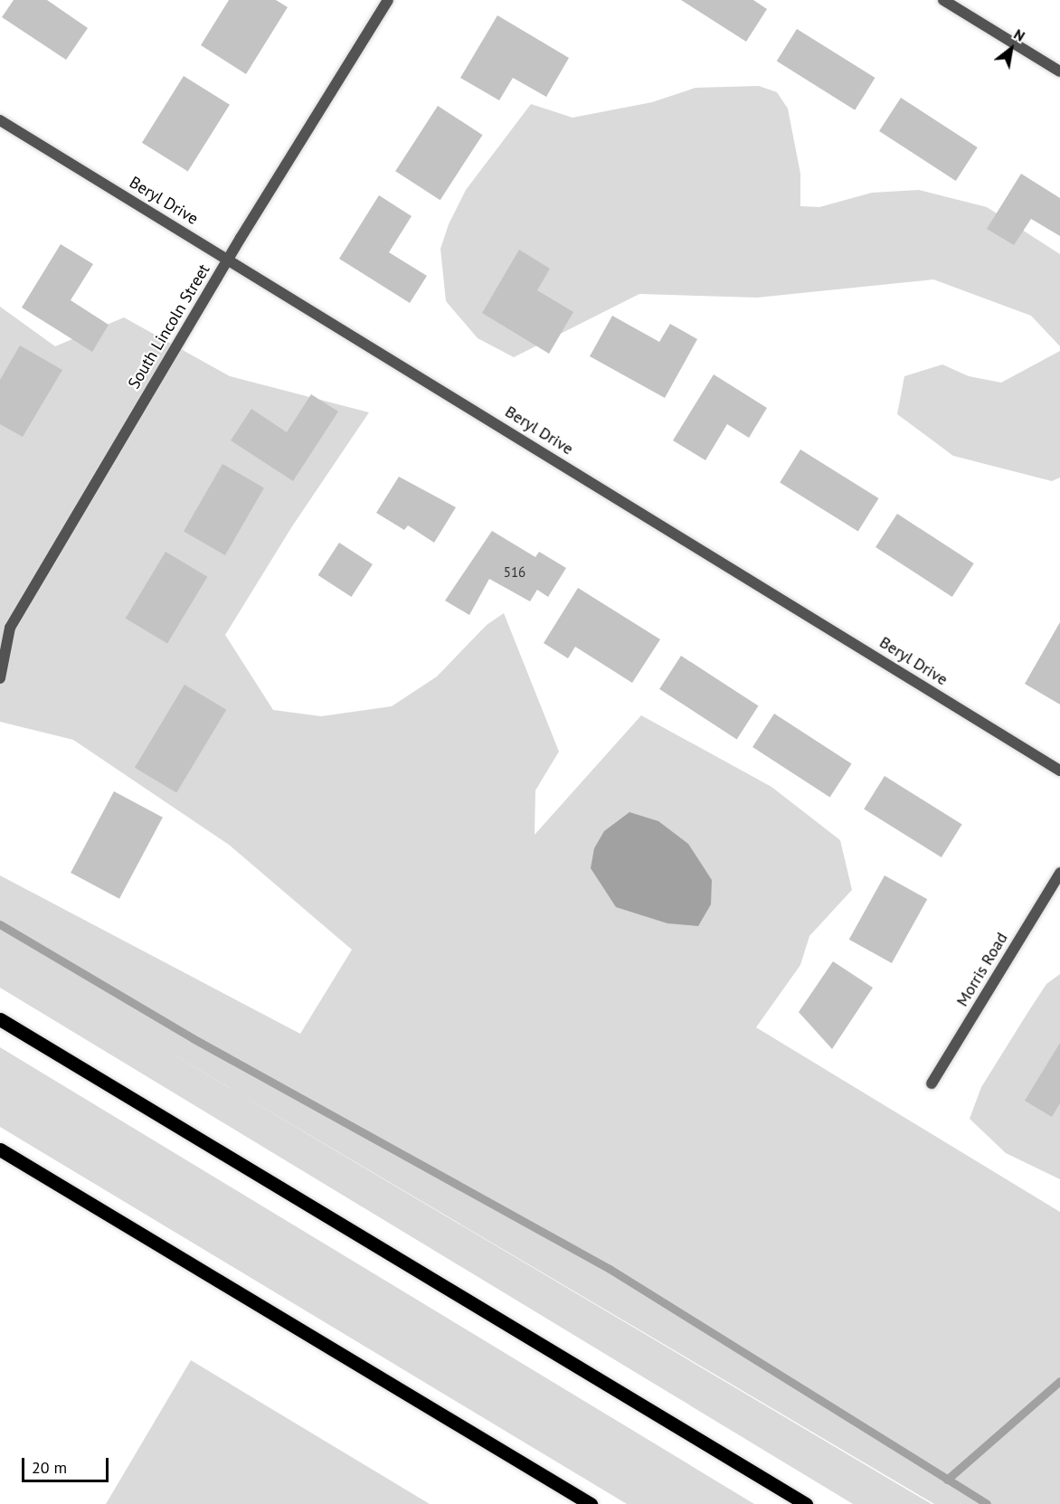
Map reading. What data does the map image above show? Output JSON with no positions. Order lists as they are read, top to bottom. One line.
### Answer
{"streets":{"street":["Beryl Drive","South Lincoln Street","Morris Road"]},"crossings":[["Beryl Drive","South Lincoln Street"]],"house_numbers":["516"],"scale_bar":"20 m","north":"top right"}
